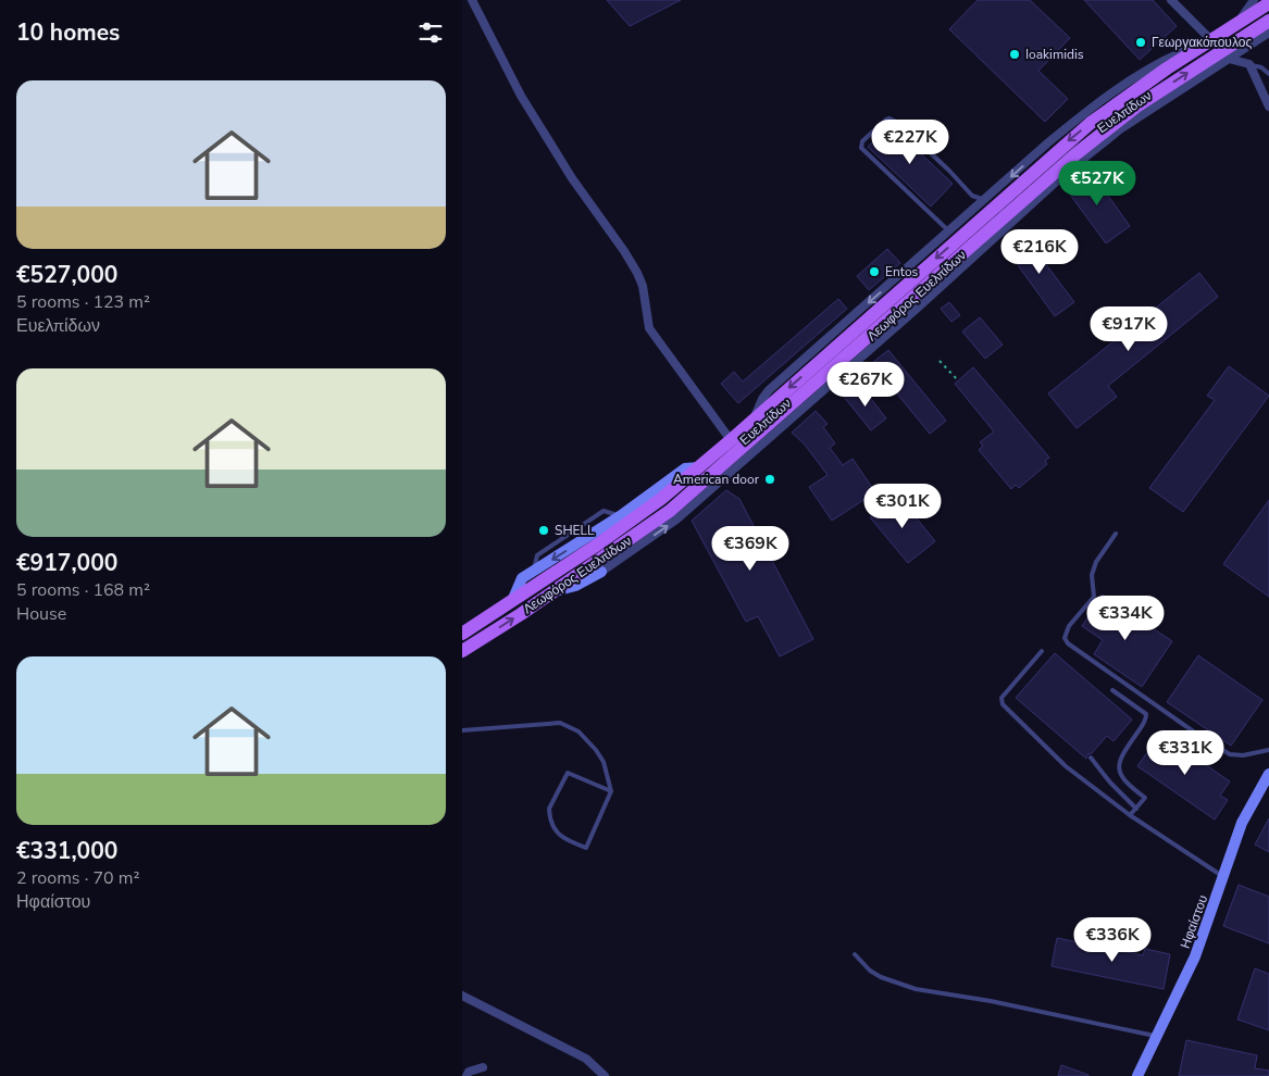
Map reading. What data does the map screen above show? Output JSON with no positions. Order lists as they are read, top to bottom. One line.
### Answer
{"streets":{"main road":["Λεωφόρος Ευελπίδων"],"street":["Ευελπίδων","Ηφαίστου"]},"crossings":[["Ευελπίδων","Λεωφόρος Ευελπίδων"]],"one_way":["Ευελπίδων"],"places":["Γεωργακόπουλος","Ioakimidis","Entos","American door","SHELL"],"page":{"heading":"10 homes","list":[{"name":"€527,000","note":"5 rooms · 123 m² · Ευελπίδων"},{"name":"€917,000","note":"5 rooms · 168 m² · House"},{"name":"€331,000","note":"2 rooms · 70 m² · Ηφαίστου"}],"price":["€227K","€527K","€216K","€917K","€267K","€301K","€369K","€334K","€331K","€336K"]}}
